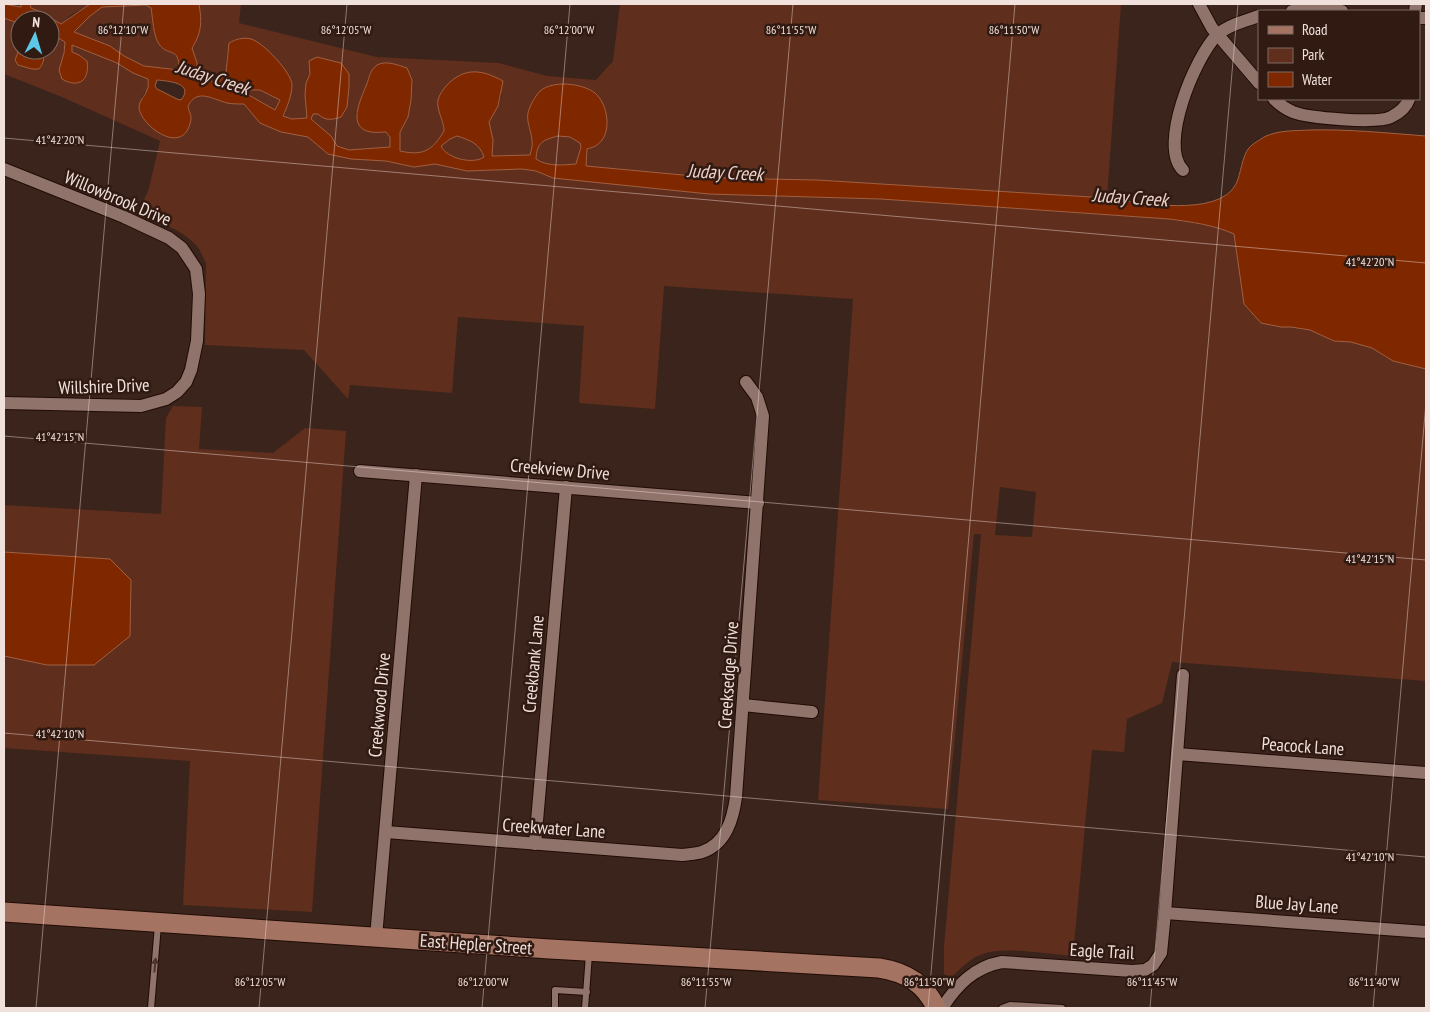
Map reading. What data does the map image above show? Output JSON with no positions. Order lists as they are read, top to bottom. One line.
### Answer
{"streets":{"street":["Willowbrook Drive","Willshire Drive","Creekview Drive","Creekbank Lane","Creeksedge Drive","Creekwood Drive","Peacock Lane","Creekwater Lane","Blue Jay Lane","East Hepler Street","Eagle Trail"]},"crossings":[["Willowbrook Drive","Willshire Drive"],["Creekview Drive","Creekbank Lane"],["Creekview Drive","Creeksedge Drive"],["Creekview Drive","Creekwood Drive"],["Creekbank Lane","Creekwater Lane"],["Creeksedge Drive","Creekwater Lane"],["Creekwood Drive","Creekwater Lane"],["Creekwood Drive","East Hepler Street"],["Peacock Lane","Eagle Trail"],["Blue Jay Lane","Eagle Trail"],["East Hepler Street","Eagle Trail"]],"water":["Juday Creek"],"legend":["Road","Park","Water"],"north":"top","coordinates":["86°12'10\"W","86°12'05\"W","86°12'00\"W","86°11'55\"W","86°11'50\"W","41°42'20\"N","41°42'15\"N","41°42'10\"N","86°11'45\"W","86°11'40\"W"]}
